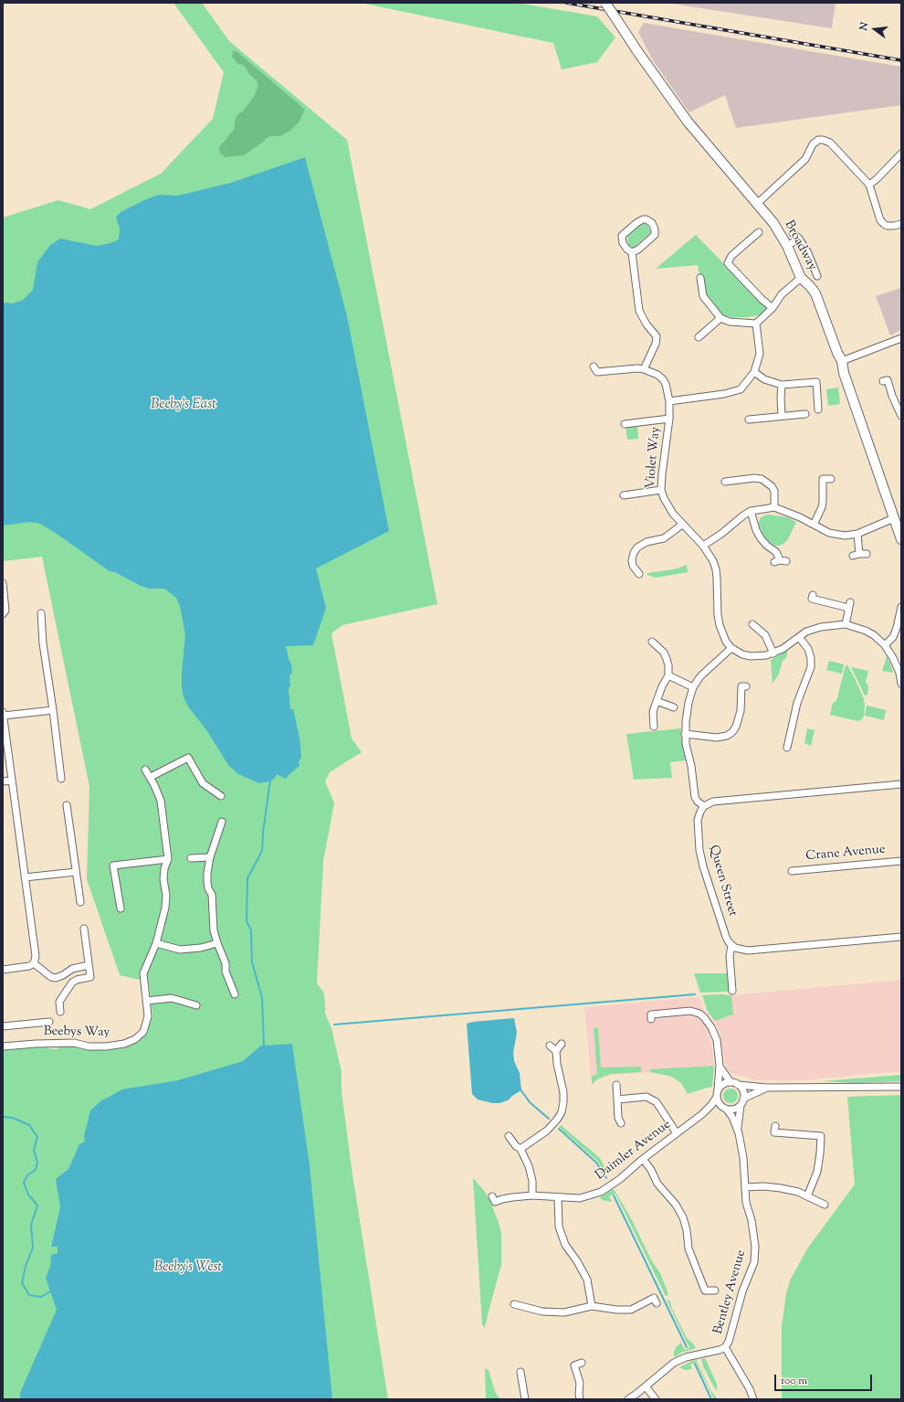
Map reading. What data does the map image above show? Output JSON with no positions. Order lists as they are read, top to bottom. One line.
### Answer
{"streets":{"main road":["Broadway"],"street":["Violet Way","Crane Avenue","Queen Street","Beebys Way","Daimler Avenue","Bentley Avenue"]},"crossings":[["Daimler Avenue","Bentley Avenue"]],"water":["Beeby's East","Beeby's West"],"scale_bar":"100 m","north":"left"}
